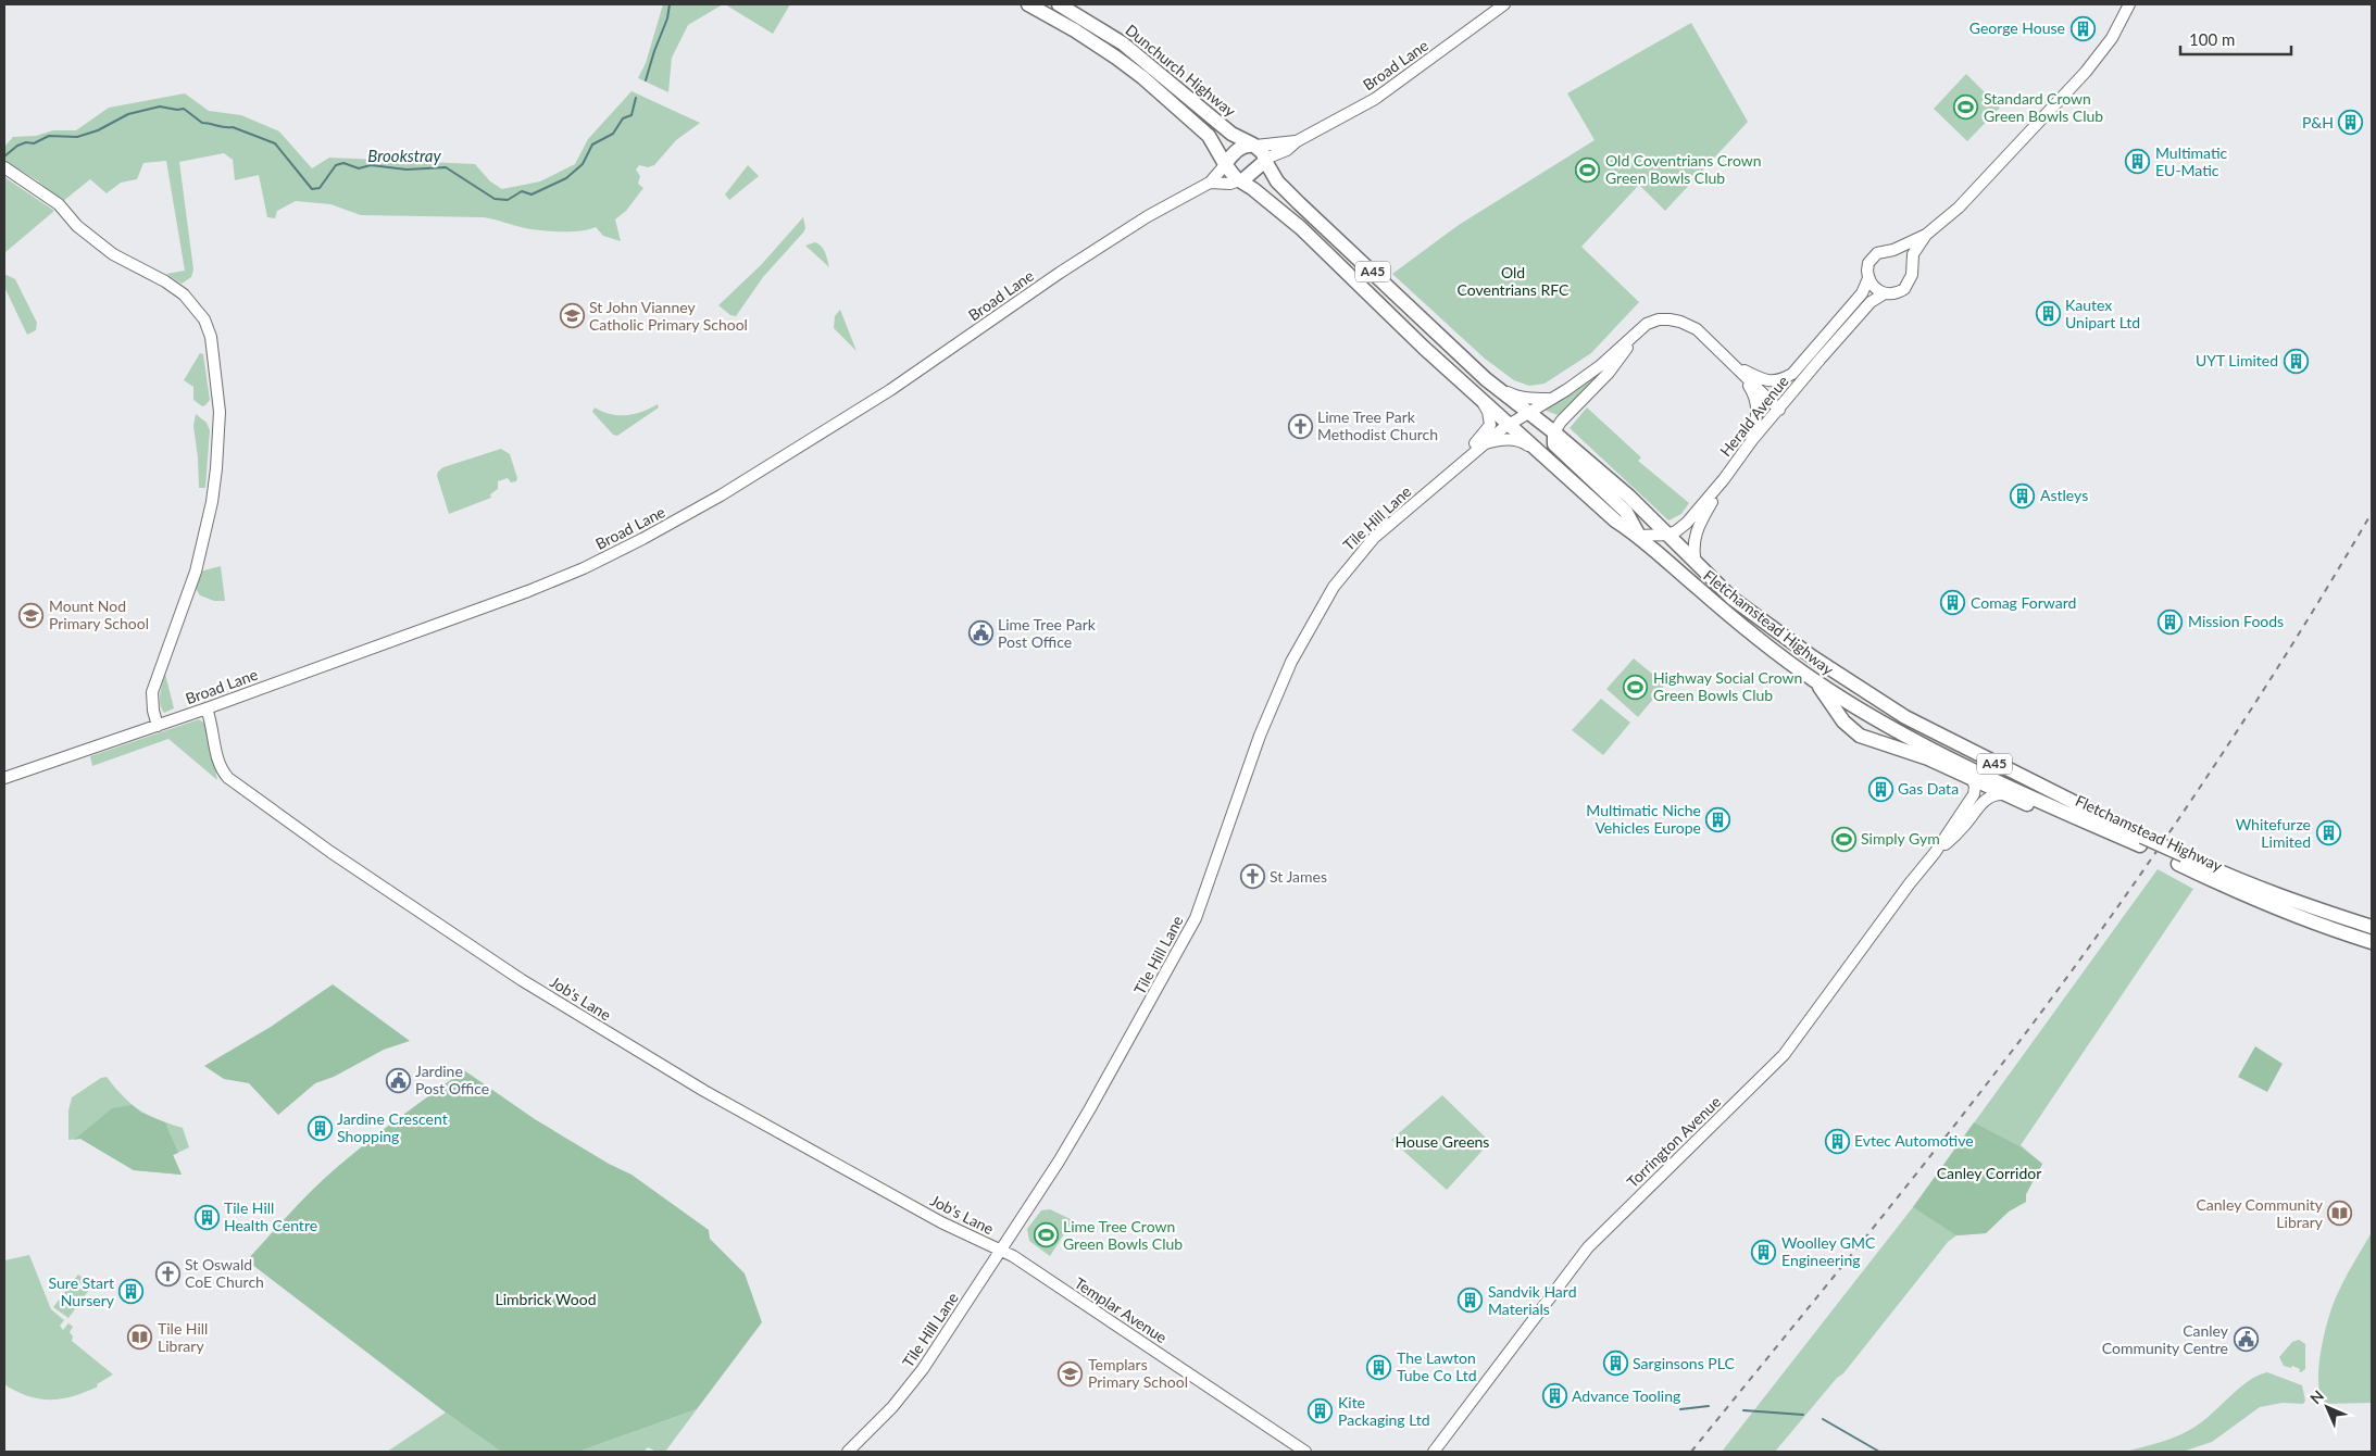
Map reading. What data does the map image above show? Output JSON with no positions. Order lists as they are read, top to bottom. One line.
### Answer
{"streets":{"highway":["Dunchurch Highway","A45","Fletchamstead Highway"],"street":["Broad Lane","Herald Avenue","Tile Hill Lane","Job's Lane","Torrington Avenue","Templar Avenue"]},"crossings":[["Broad Lane","Dunchurch Highway"],["Broad Lane","Fletchamstead Highway"],["Broad Lane","Job's Lane"],["Dunchurch Highway","Fletchamstead Highway"],["Herald Avenue","Tile Hill Lane"],["Herald Avenue","Fletchamstead Highway"],["Tile Hill Lane","Fletchamstead Highway"],["Tile Hill Lane","Job's Lane"],["Tile Hill Lane","Templar Avenue"],["Job's Lane","Templar Avenue"]],"water":["Brookstray"],"parks":["Old Coventrians RFC","House Greens","Canley Corridor","Limbrick Wood"],"places":{"building":["George House","P&H","Multimatic EU-Matic","Kautex Unipart Ltd","UYT Limited","Astleys","Comag Forward","Mission Foods","Gas Data","Multimatic Niche Vehicles Europe","Whitefurze Limited","Jardine Crescent Shopping","Evtec Automotive","Tile Hill Health Centre","Woolley GMC Engineering","Sure Start Nursery","Sandvik Hard Materials","Sarginsons PLC","The Lawton Tube Co Ltd","Advance Tooling","Kite Packaging Ltd"],"sports":["Standard Crown Green Bowls Club","Old Coventrians Crown Green Bowls Club","Highway Social Crown Green Bowls Club","Simply Gym","Lime Tree Crown Green Bowls Club"],"school or university":["St John Vianney Catholic Primary School","Mount Nod Primary School","Templars Primary School"],"church":["Lime Tree Park Methodist Church","St James","St Oswald CoE Church"],"public building":["Lime Tree Park Post Office","Jardine Post Office","Canley Community Centre"],"library":["Canley Community Library","Tile Hill Library"]},"scale_bar":"100 m","north":"top left"}
